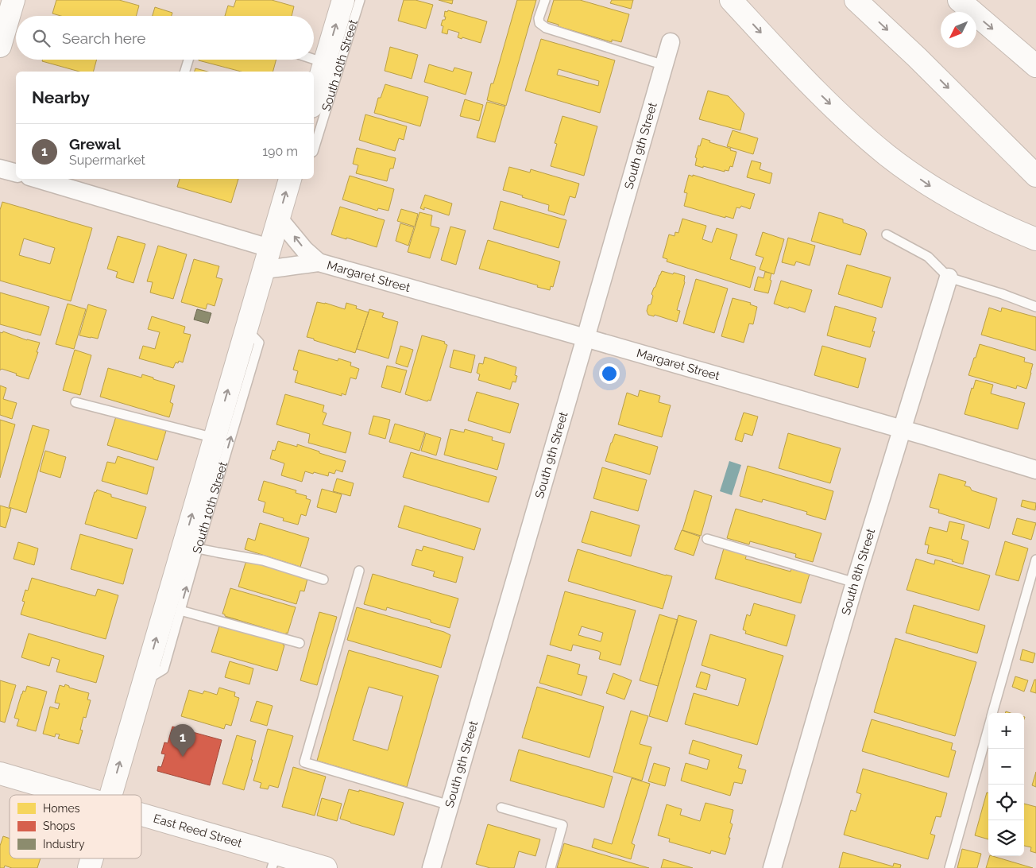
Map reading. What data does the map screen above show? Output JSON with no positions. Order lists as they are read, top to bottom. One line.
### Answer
{"streets":{"main road":["South 10th Street","East Reed Street"],"street":["South 9th Street","Margaret Street","South 8th Street"]},"crossings":[["South 10th Street","Margaret Street"],["South 9th Street","Margaret Street"],["Margaret Street","South 8th Street"]],"one_way":["South 10th Street"],"legend":["Homes","Shops","Industry"],"north":"bottom left","page":{"search":"Search here","heading":"Nearby","list":[{"mark":"1","name":"Grewal","note":"Supermarket","value":"190 m"}],"map_buttons":["+","−"],"pins":"1"}}
